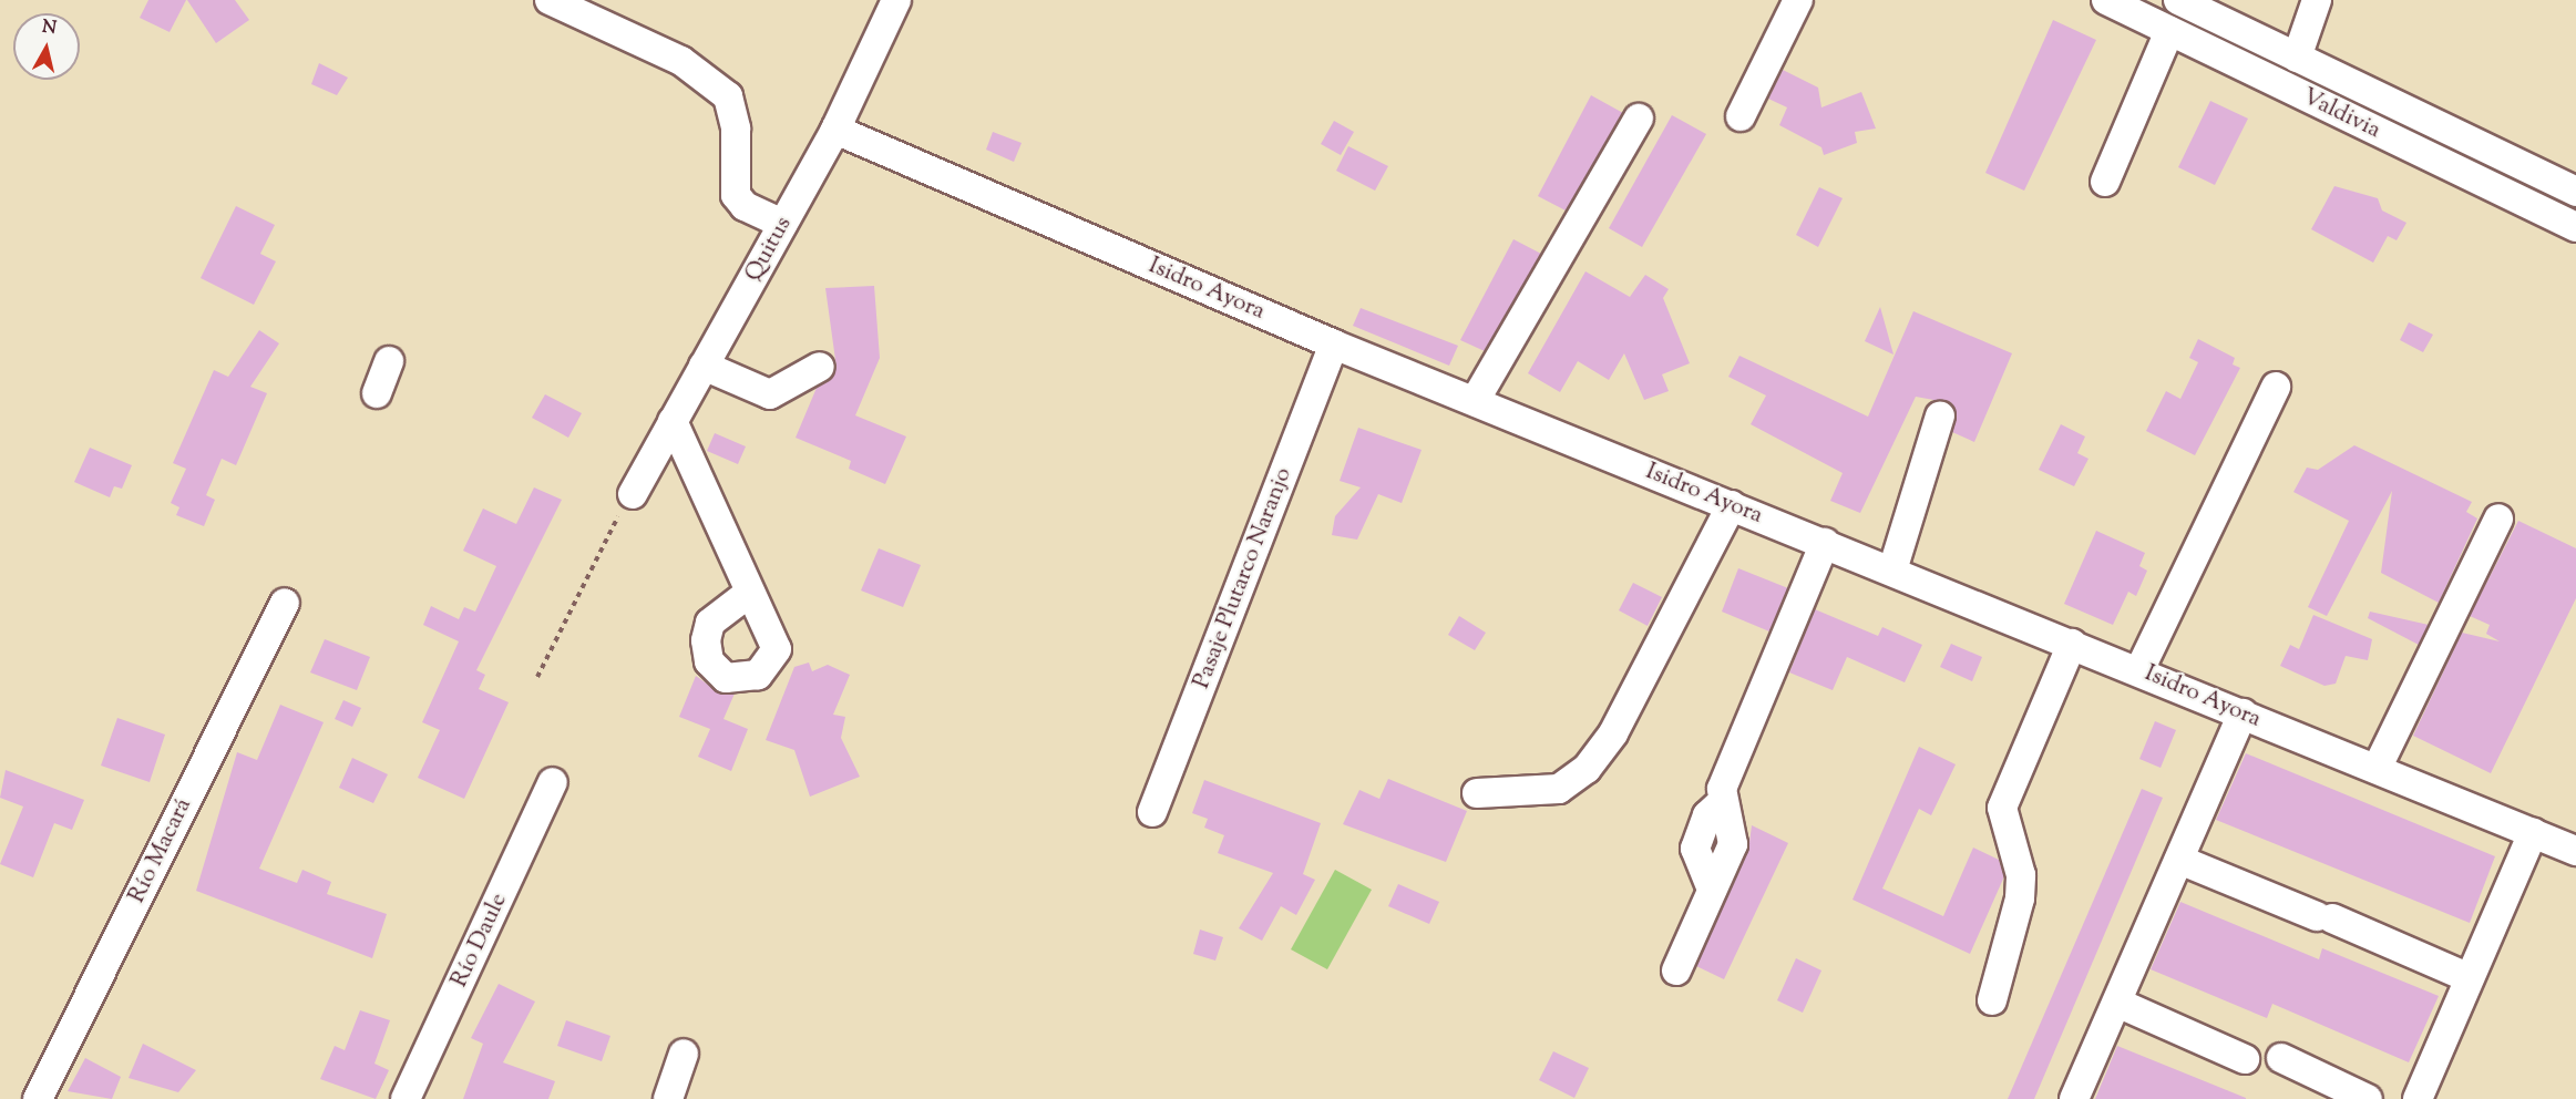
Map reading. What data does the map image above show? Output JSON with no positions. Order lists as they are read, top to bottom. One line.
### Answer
{"streets":{"street":["Valdivia","Quitus","Isidro Ayora","Pasaje Plutarco Naranjo","Río Macará","Río Daule"]},"crossings":[["Quitus","Isidro Ayora"],["Isidro Ayora","Pasaje Plutarco Naranjo"]],"north":"top"}
